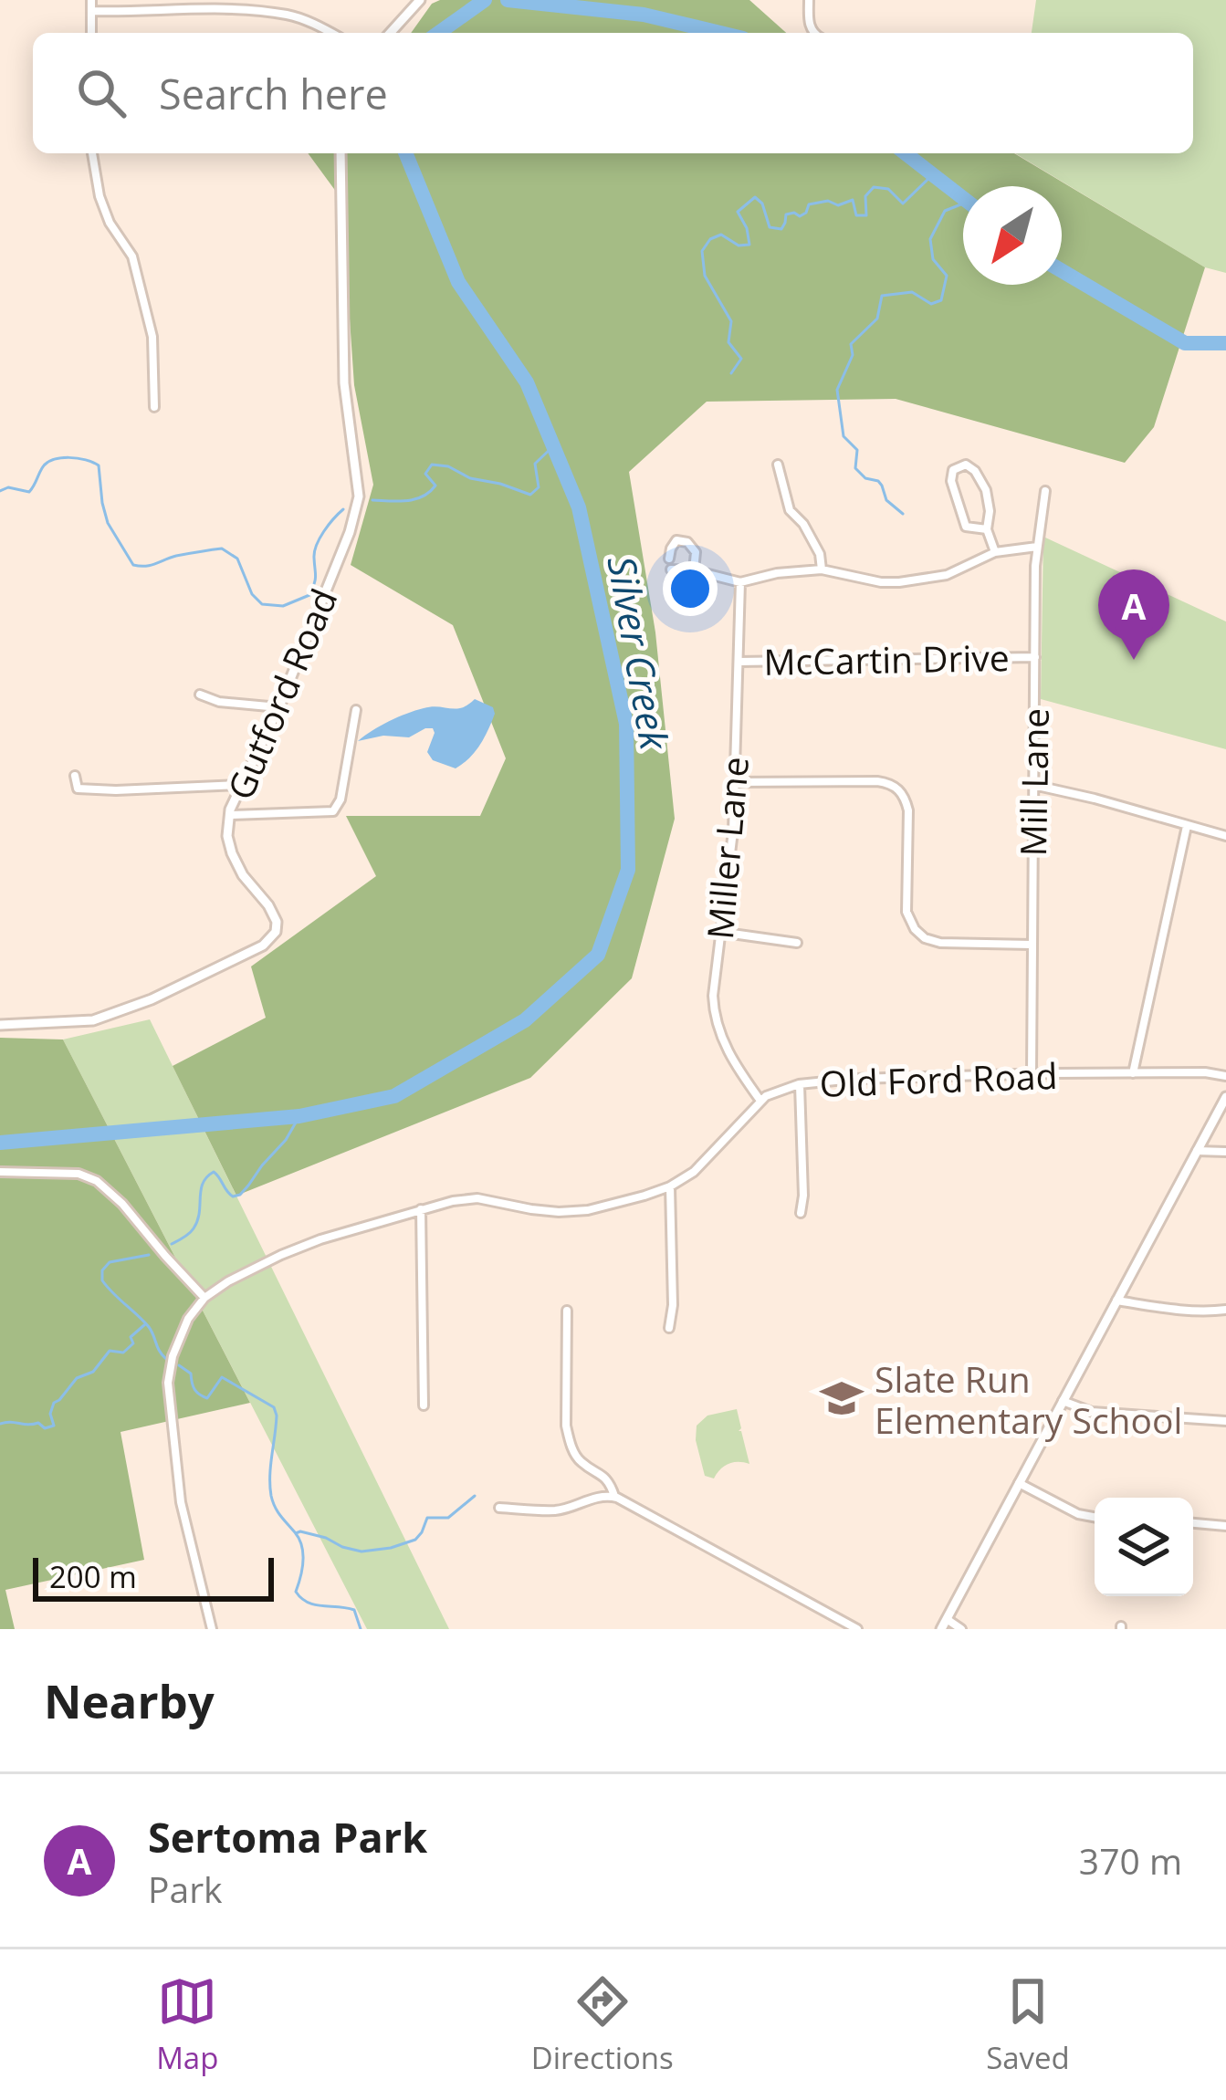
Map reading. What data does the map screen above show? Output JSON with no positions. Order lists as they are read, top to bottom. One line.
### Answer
{"streets":{"street":["McCartin Drive","Gutford Road","Mill Lane","Miller Lane","Old Ford Road"]},"crossings":[["McCartin Drive","Mill Lane"],["McCartin Drive","Miller Lane"],["Mill Lane","Old Ford Road"],["Miller Lane","Old Ford Road"]],"water":["Silver Creek"],"places":{"school or university":["Slate Run Elementary School"]},"scale_bar":"200 m","north":"bottom left","page":{"search":"Search here","pins":"A","scale":"200 m","heading":"Nearby","list":[{"mark":"A","name":"Sertoma Park","note":"Park","value":"370 m"}],"nav":["Map","Directions","Saved"]}}
